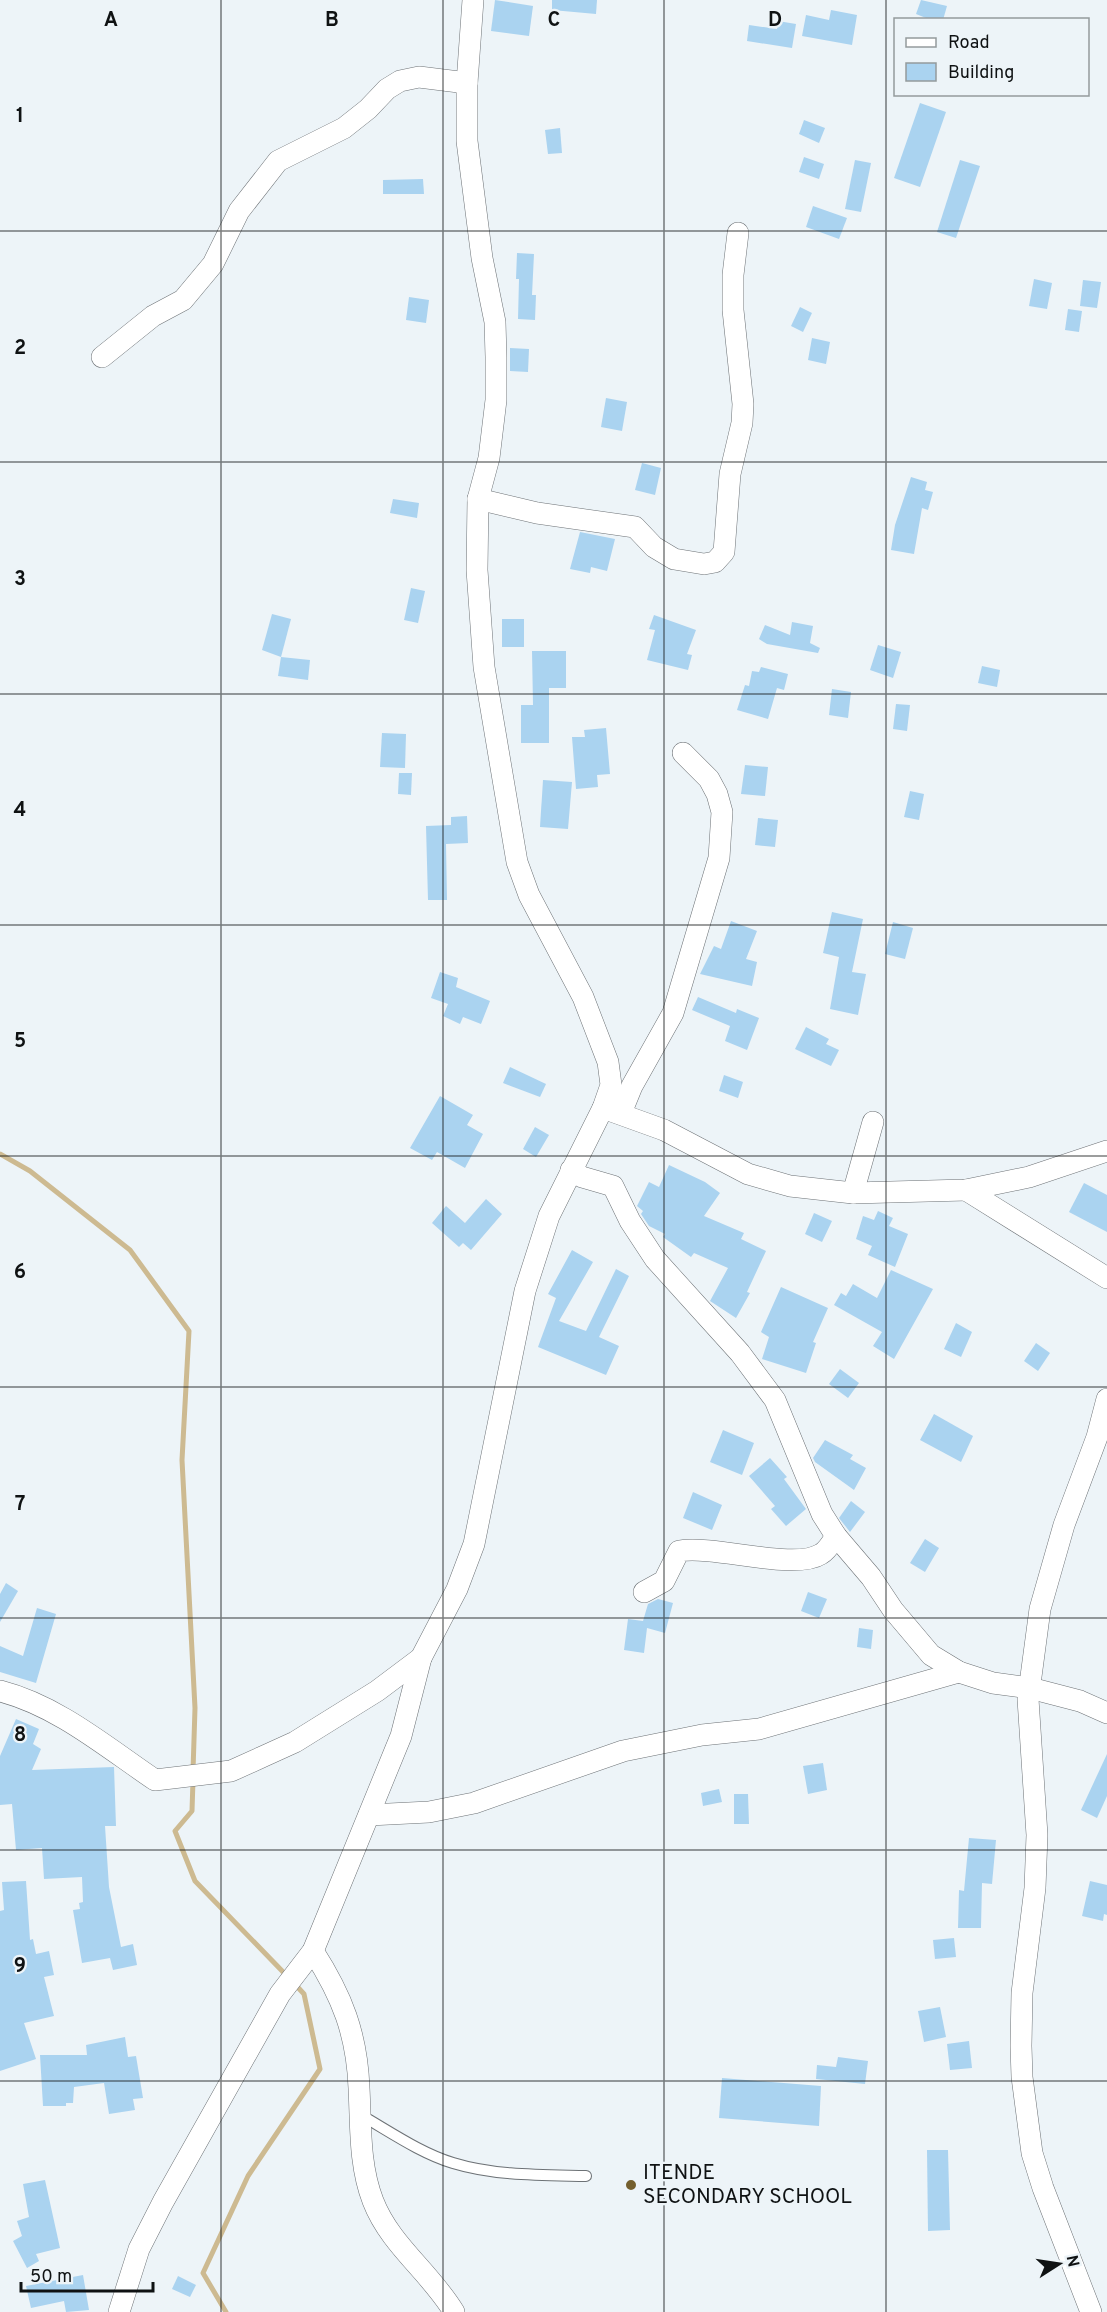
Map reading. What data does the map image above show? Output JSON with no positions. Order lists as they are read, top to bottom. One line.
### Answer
{"places":["ITENDE SECONDARY SCHOOL"],"legend":["Road","Building"],"scale_bar":"50 m","north":"right","grid":{"columns":["A","B","C","D"],"rows":["1","2","3","4","5","6","7","8","9"]}}
